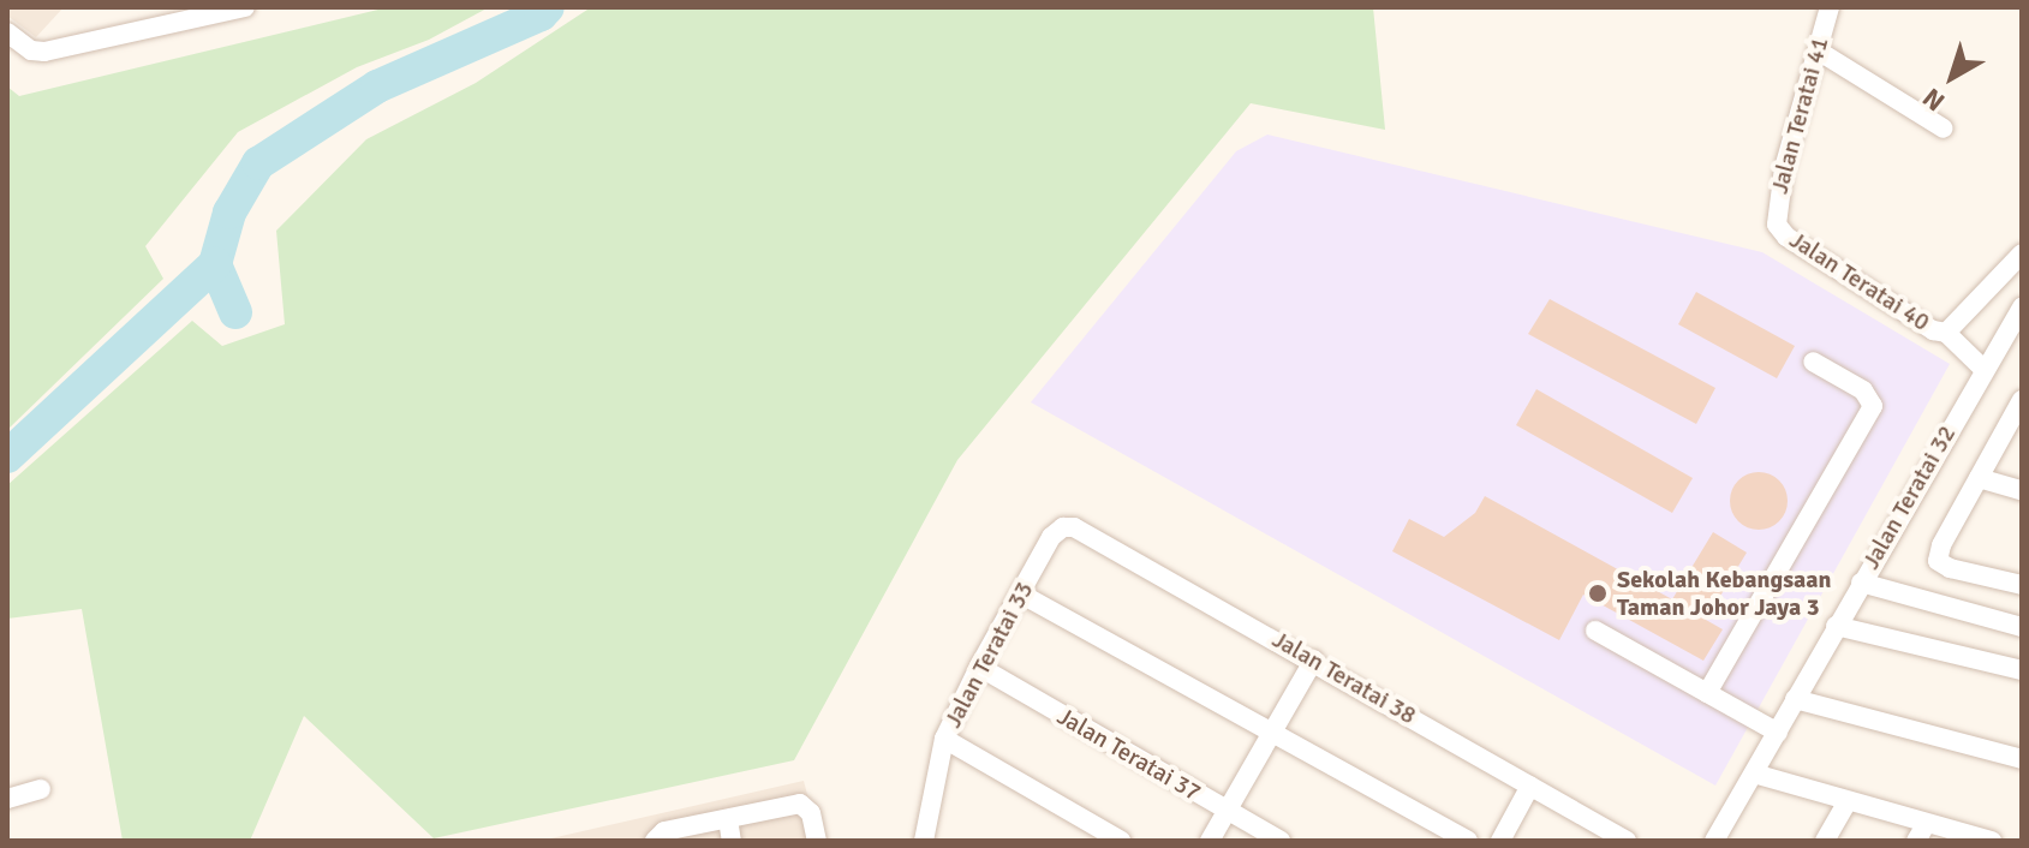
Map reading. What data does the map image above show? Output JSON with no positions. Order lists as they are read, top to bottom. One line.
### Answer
{"streets":{"street":["Jalan Teratai 41","Jalan Teratai 40","Jalan Teratai 32","Jalan Teratai 33","Jalan Teratai 38","Jalan Teratai 37"]},"crossings":[["Jalan Teratai 41","Jalan Teratai 40"],["Jalan Teratai 40","Jalan Teratai 32"],["Jalan Teratai 33","Jalan Teratai 38"],["Jalan Teratai 33","Jalan Teratai 37"]],"places":["Sekolah Kebangsaan Taman Johor Jaya 3"],"north":"bottom left"}
